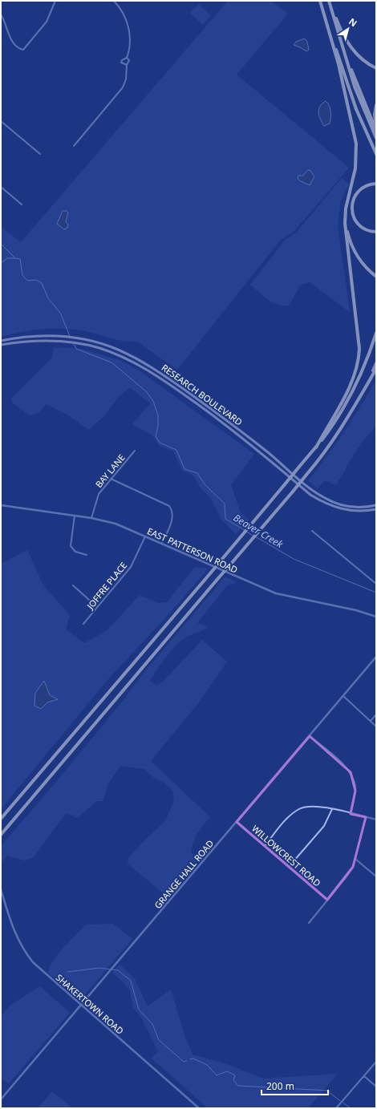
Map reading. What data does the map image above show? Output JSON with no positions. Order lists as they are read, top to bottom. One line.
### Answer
{"streets":{"main road":["RESEARCH BOULEVARD"],"street":["BAY LANE","EAST PATTERSON ROAD","JOFFRE PLACE","WILLOWCREST ROAD","GRANGE HALL ROAD","SHAKERTOWN ROAD"]},"crossings":[["BAY LANE","EAST PATTERSON ROAD"],["EAST PATTERSON ROAD","JOFFRE PLACE"],["WILLOWCREST ROAD","GRANGE HALL ROAD"],["GRANGE HALL ROAD","SHAKERTOWN ROAD"]],"water":["Beaver Creek"],"scale_bar":"200 m","north":"top right"}
